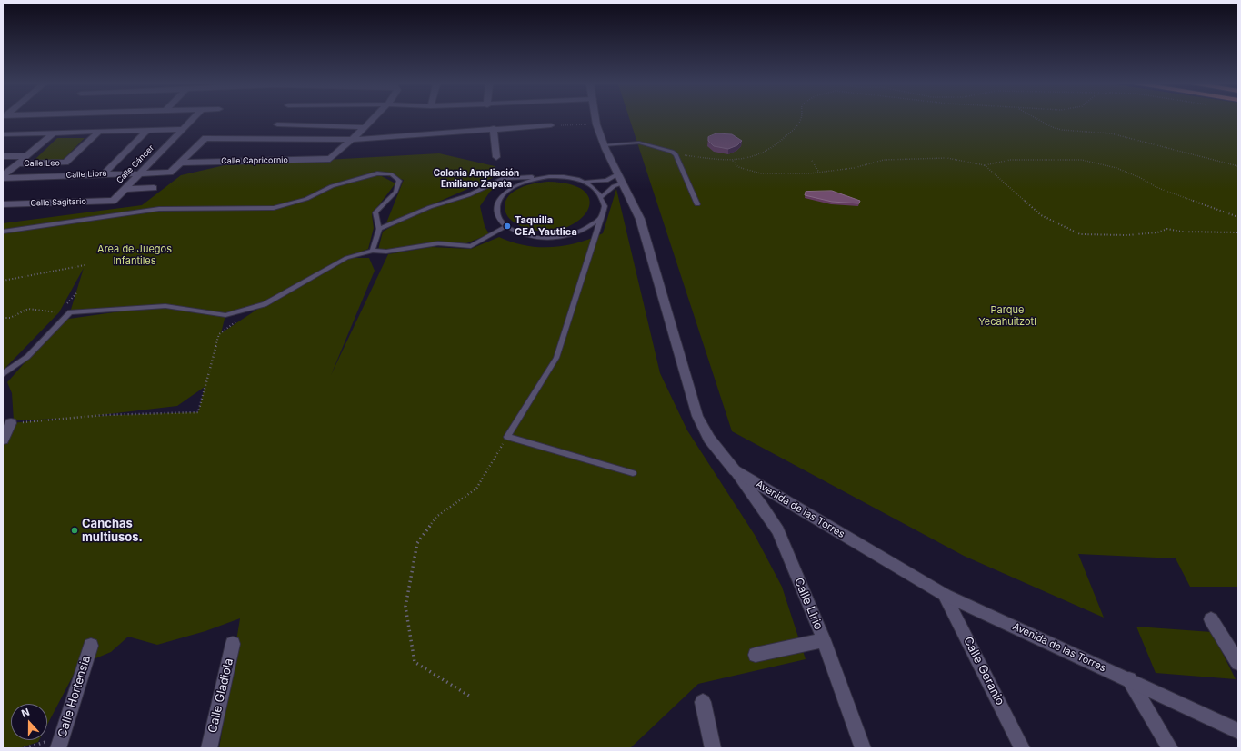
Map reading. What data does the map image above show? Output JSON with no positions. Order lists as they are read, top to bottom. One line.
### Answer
{"streets":{"street":["Calle Capricornio","Calle Leo","Calle Cáncer","Calle Libra","Calle Sagitario","Avenida de las Torres","Calle Lirio","Calle Geranio","Calle Gladiola","Calle Hortensia"]},"crossings":[["Calle Capricornio","Calle Libra"],["Calle Cáncer","Calle Libra"],["Calle Cáncer","Calle Sagitario"],["Avenida de las Torres","Calle Lirio"],["Avenida de las Torres","Calle Geranio"]],"districts":["Colonia Ampliación Emiliano Zapata"],"parks":["Area de Juegos Infantiles","Parque Yecahuitzotl"],"places":["Taquilla CEA Yautlica","Canchas multiusos."],"north":"top"}
